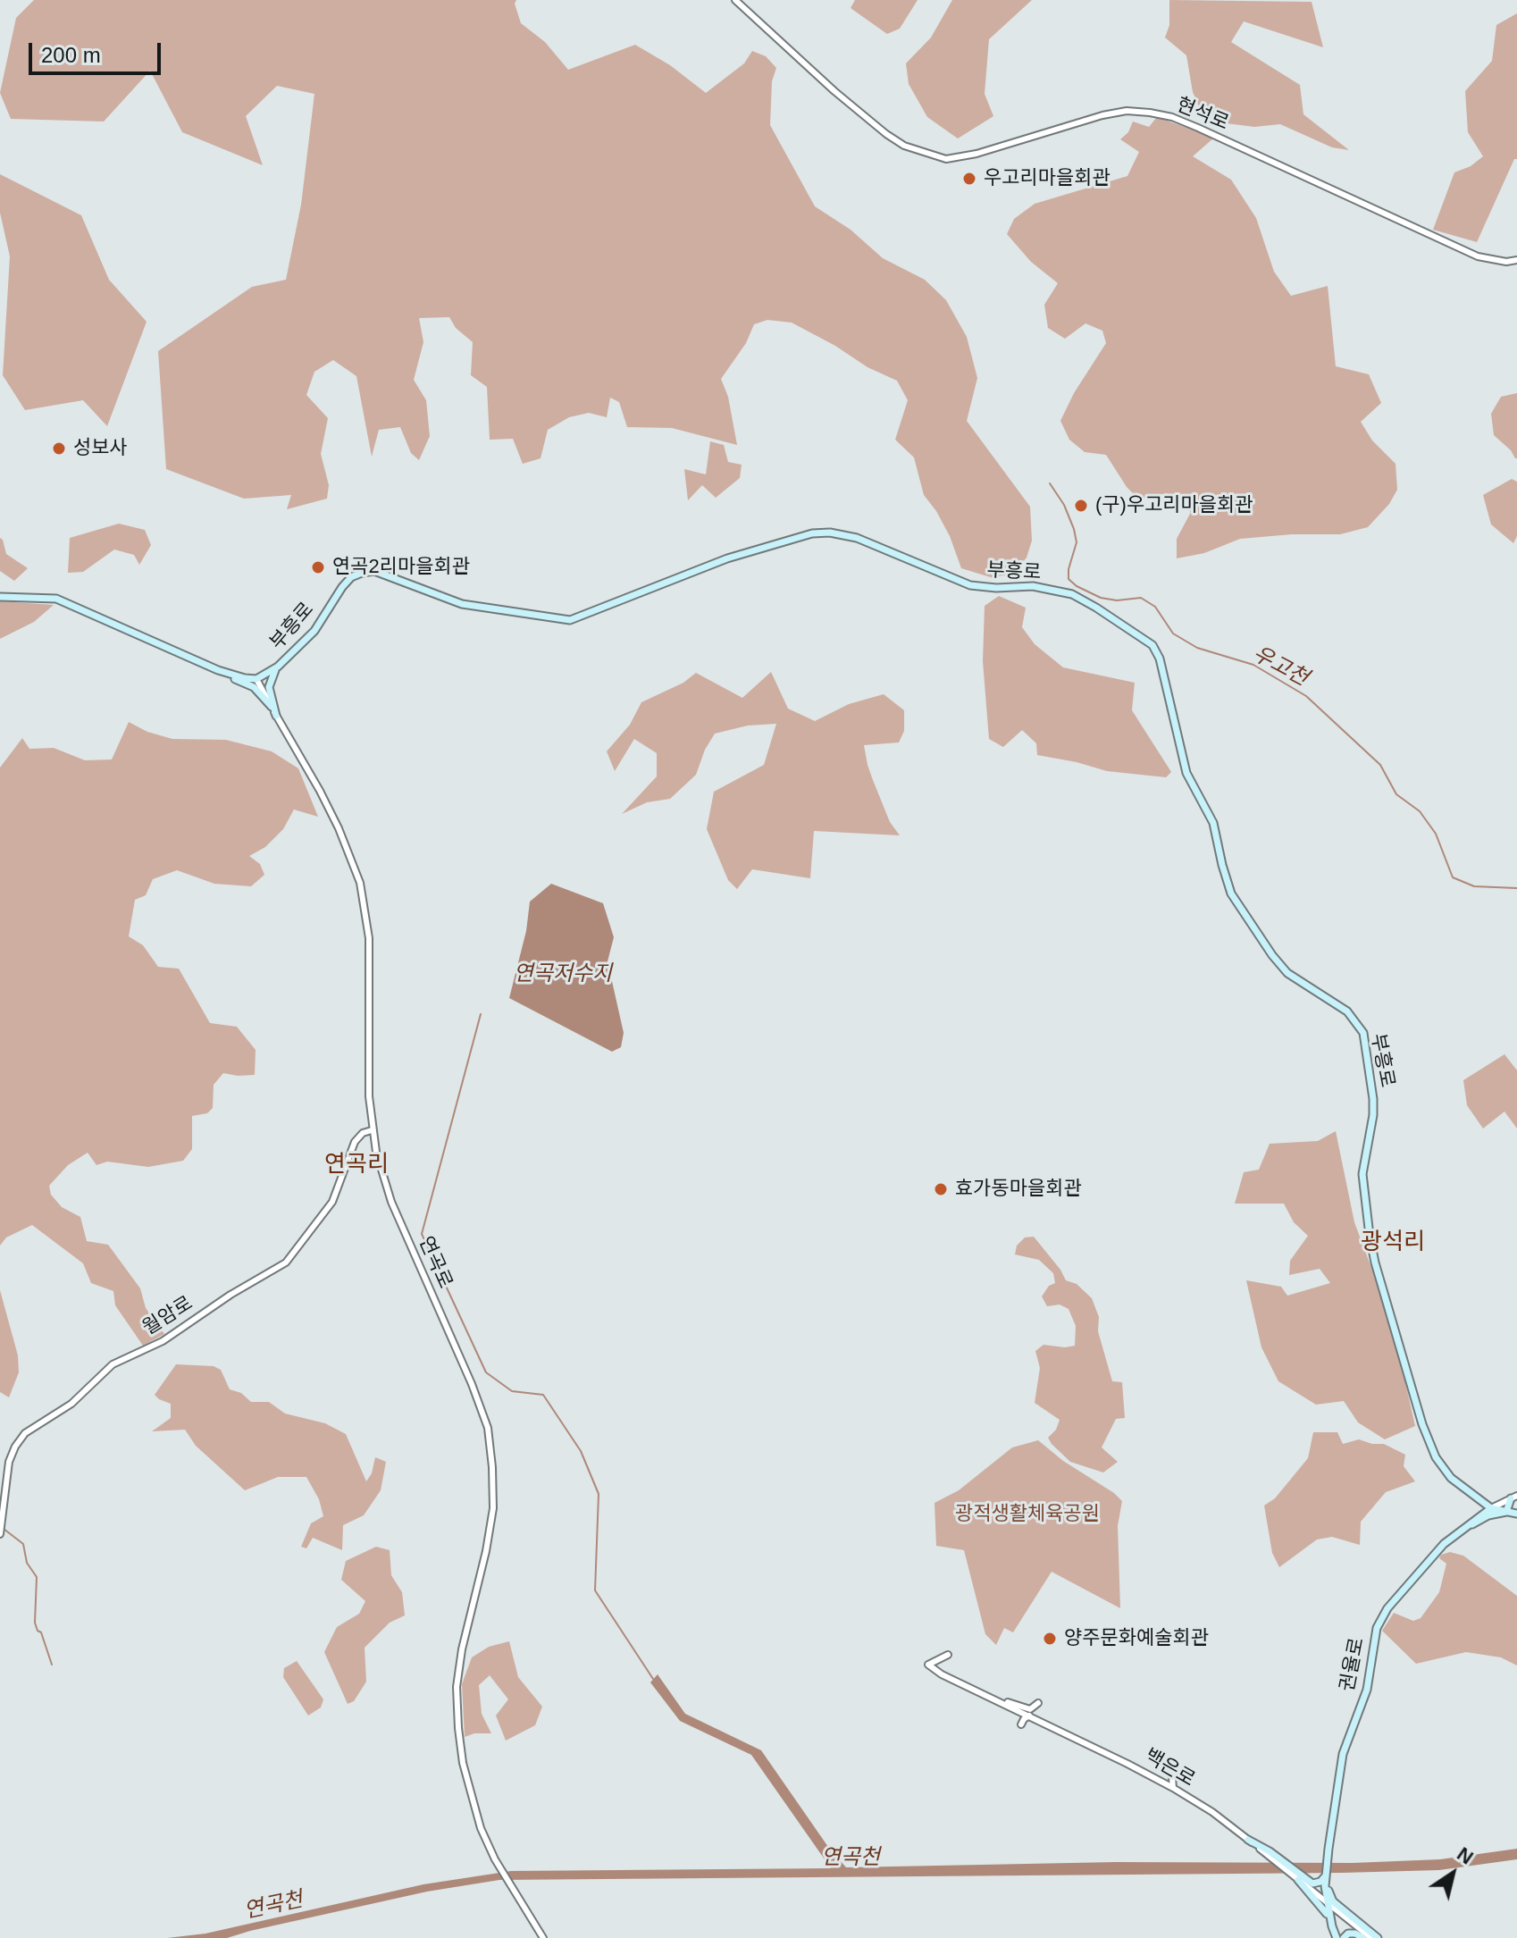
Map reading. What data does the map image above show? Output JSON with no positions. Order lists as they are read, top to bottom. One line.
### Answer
{"streets":{"main road":["부흥로","권율로"],"street":["현석로","연곡로","월암로","백은로"]},"crossings":[["부흥로","연곡로"],["부흥로","권율로"],["연곡로","월암로"]],"districts":["연곡리","광석리"],"water":["우고천","연곡저수지","연곡천"],"parks":["광적생활체육공원"],"places":["우고리마을회관","성보사","(구)우고리마을회관","연곡2리마을회관","효가동마을회관","양주문화예술회관"],"scale_bar":"200 m","north":"top right"}
